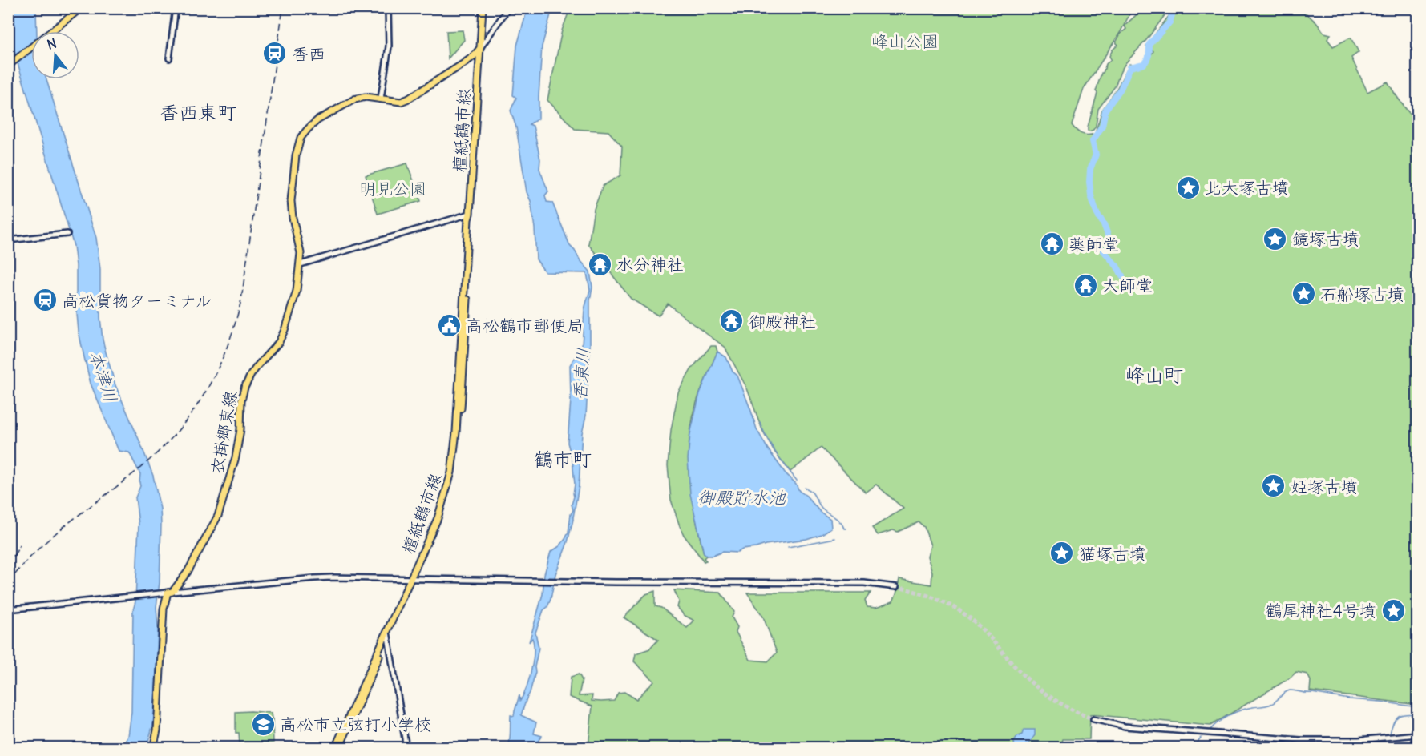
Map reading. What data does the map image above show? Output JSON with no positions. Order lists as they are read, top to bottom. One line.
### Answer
{"streets":{"main road":["檀紙鶴市線","衣掛郷東線"]},"crossings":[["檀紙鶴市線","衣掛郷東線"]],"districts":["香西東町","峰山町","鶴市町"],"water":["香東川","本津川","御殿貯水池"],"parks":["峰山公園","明見公園"],"places":{"station":["香西","高松貨物ターミナル"],"place":["北大塚古墳","鏡塚古墳","石船塚古墳","姫塚古墳","猫塚古墳","鶴尾神社4号墳"],"temple":["薬師堂","水分神社","大師堂","御殿神社"],"public building":["高松鶴市郵便局"],"school or university":["高松市立弦打小学校"]},"north":"top"}
